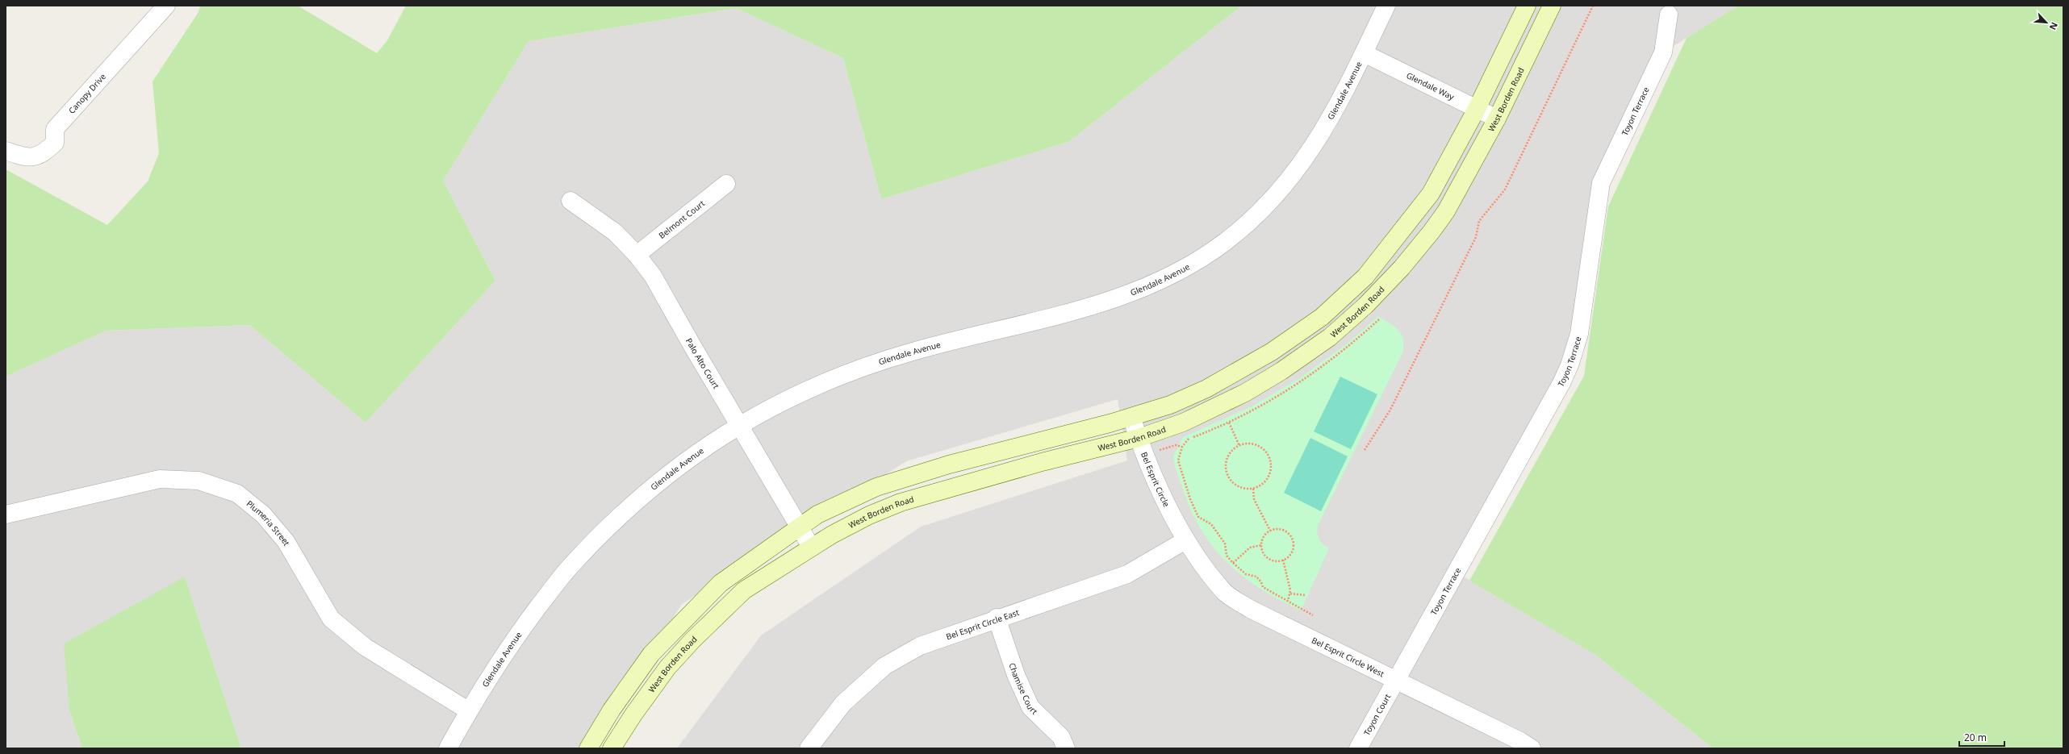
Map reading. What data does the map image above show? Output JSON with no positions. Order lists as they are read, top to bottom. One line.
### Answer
{"streets":{"main road":["West Borden Road"],"street":["Glendale Way","Glendale Avenue","Canopy Drive","Toyon Terrace","Belmont Court","Palo Alto Court","Bel Esprit Circle","Plumeria Street","Bel Esprit Circle East","Bel Esprit Circle West","Chamise Court","Toyon Court"]},"crossings":[["Glendale Way","Glendale Avenue"],["Glendale Way","West Borden Road"],["Glendale Avenue","Palo Alto Court"],["Glendale Avenue","Plumeria Street"],["West Borden Road","Palo Alto Court"],["West Borden Road","Bel Esprit Circle"],["Toyon Terrace","Bel Esprit Circle West"],["Toyon Terrace","Toyon Court"],["Belmont Court","Palo Alto Court"],["Bel Esprit Circle","Bel Esprit Circle East"],["Bel Esprit Circle","Bel Esprit Circle West"],["Bel Esprit Circle East","Bel Esprit Circle West"],["Bel Esprit Circle East","Chamise Court"],["Bel Esprit Circle West","Toyon Court"]],"scale_bar":"20 m","north":"bottom right"}
